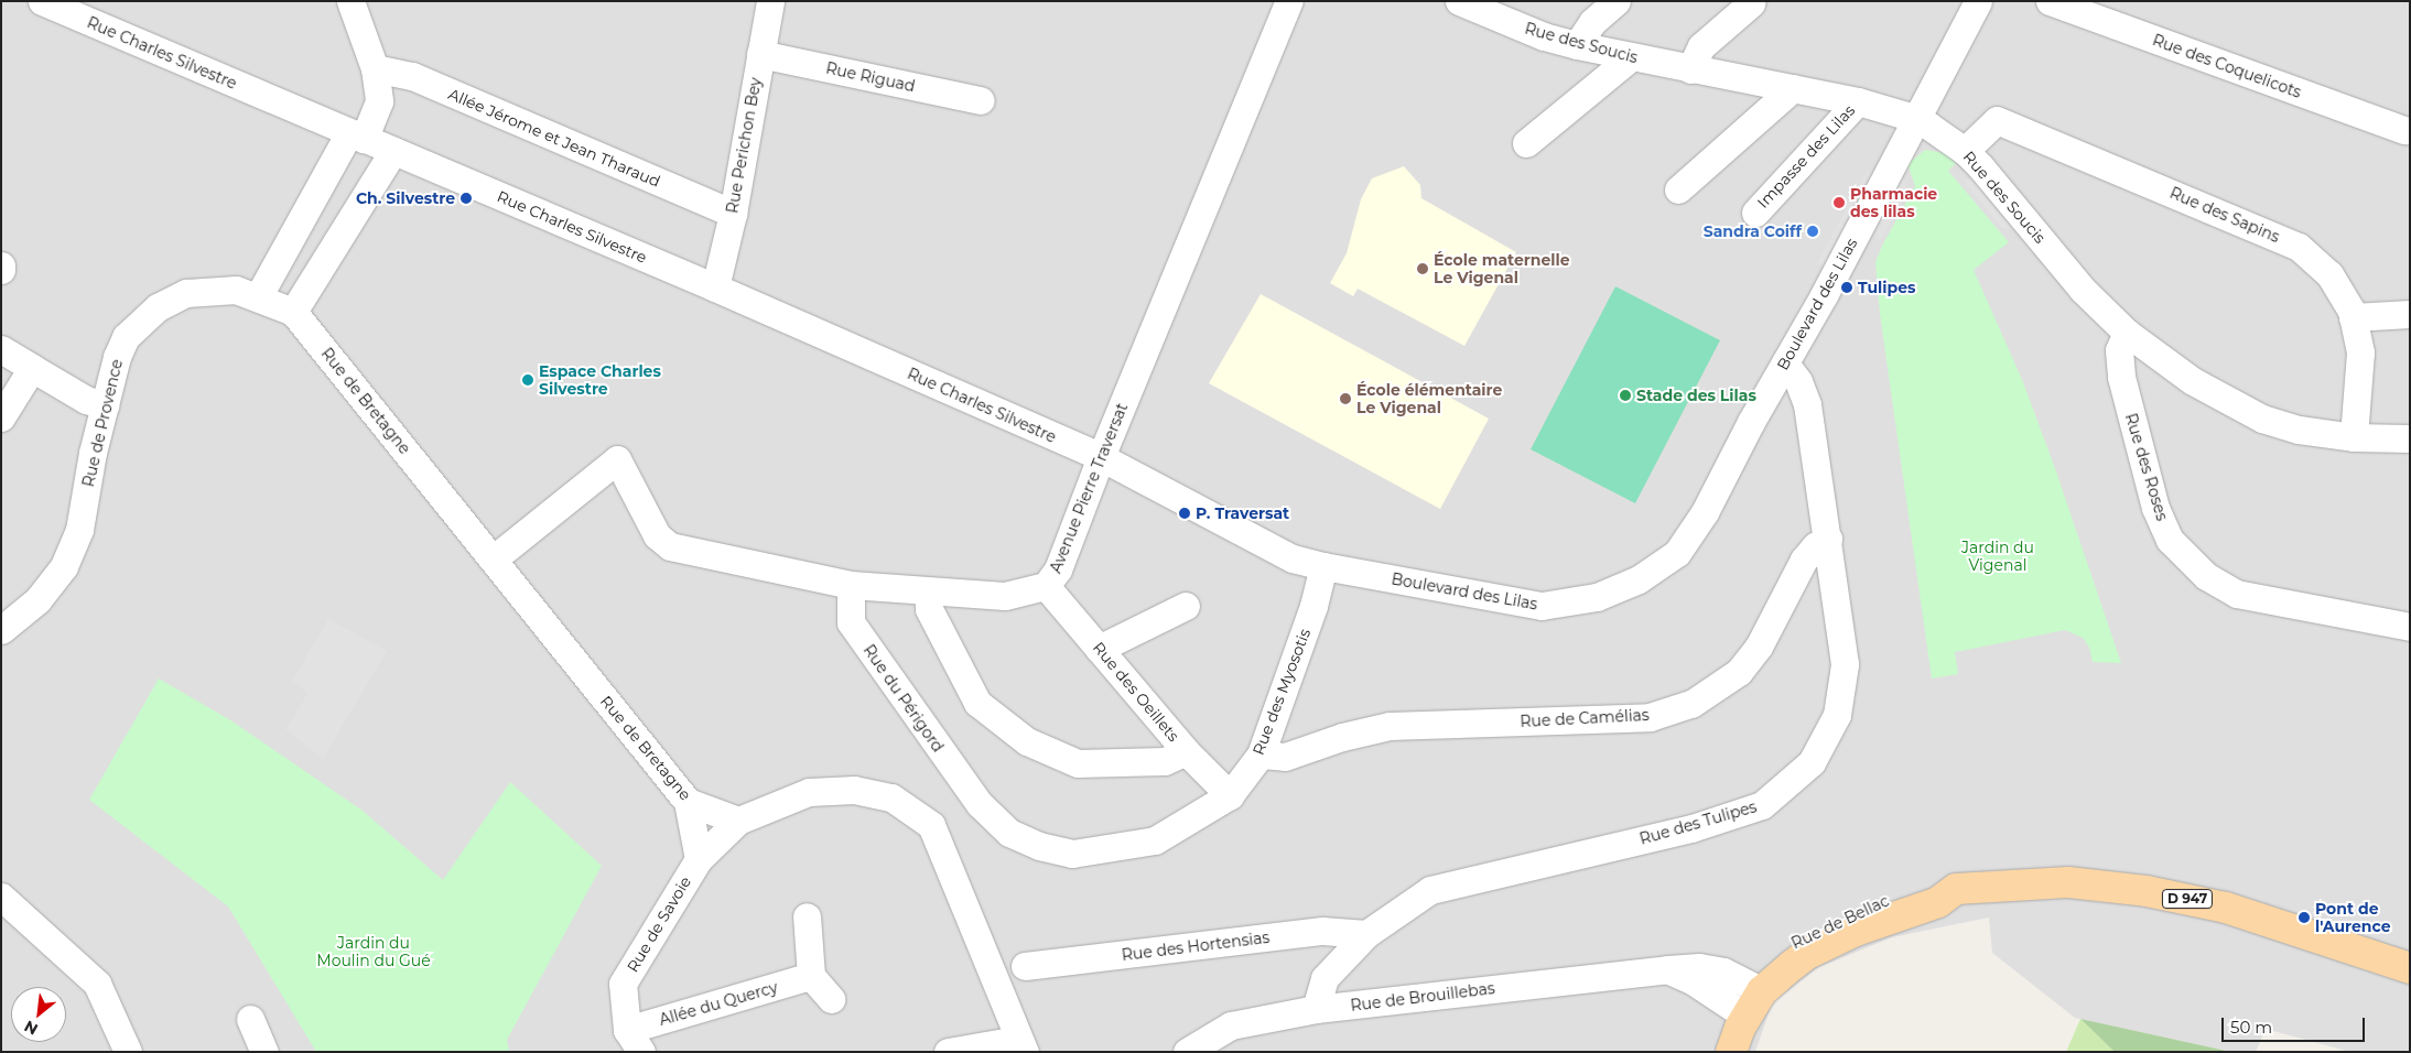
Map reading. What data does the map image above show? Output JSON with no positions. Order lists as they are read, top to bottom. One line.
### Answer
{"streets":{"main road":["D 947","Rue de Bellac"],"street":["Rue des Soucis","Rue Charles Silvestre","Rue des Coquelicots","Rue Riguad","Allée Jérome et Jean Tharaud","Rue Perichon Bey","Impasse des Lilas","Rue des Sapins","Boulevard des Lilas","Rue de Bretagne","Rue de Provence","Rue des Roses","Avenue Pierre Traversat","Rue des Oeillets","Rue des Myosotis","Rue du Périgord","Rue de Camélias","Rue des Tulipes","Rue de Savoie","Rue des Hortensias","Rue de Brouillebas","Allée du Quercy"]},"crossings":[["Rue des Soucis","Impasse des Lilas"],["Rue des Soucis","Rue des Sapins"],["Rue des Soucis","Boulevard des Lilas"],["Rue des Soucis","Rue des Roses"],["Rue Charles Silvestre","Rue Perichon Bey"],["Rue Charles Silvestre","Boulevard des Lilas"],["Rue Charles Silvestre","Avenue Pierre Traversat"],["Rue Riguad","Rue Perichon Bey"],["Allée Jérome et Jean Tharaud","Rue Perichon Bey"],["Boulevard des Lilas","Avenue Pierre Traversat"],["Boulevard des Lilas","Rue des Myosotis"],["Boulevard des Lilas","Rue des Tulipes"],["Rue de Bretagne","Rue de Provence"],["Rue de Bretagne","Avenue Pierre Traversat"],["Rue de Bretagne","Rue de Savoie"],["Avenue Pierre Traversat","Rue des Oeillets"],["Avenue Pierre Traversat","Rue du Périgord"],["Rue des Oeillets","Rue des Myosotis"],["Rue des Myosotis","Rue du Périgord"],["Rue des Myosotis","Rue de Camélias"],["Rue de Camélias","Rue des Tulipes"],["Rue des Tulipes","Rue des Hortensias"],["Rue des Tulipes","Rue de Brouillebas"],["Rue de Bellac","Rue de Brouillebas"],["Rue de Savoie","Allée du Quercy"]],"parks":["Jardin du Vigenal","Jardin du Moulin du Gué"],"places":["Ch. Silvestre","Pharmacie des lilas","Sandra Coiff","École maternelle Le Vigenal","Tulipes","Espace Charles Silvestre","Stade des Lilas","École élémentaire Le Vigenal","P. Traversat","Pont de l'Aurence"],"scale_bar":"50 m","north":"bottom left"}
